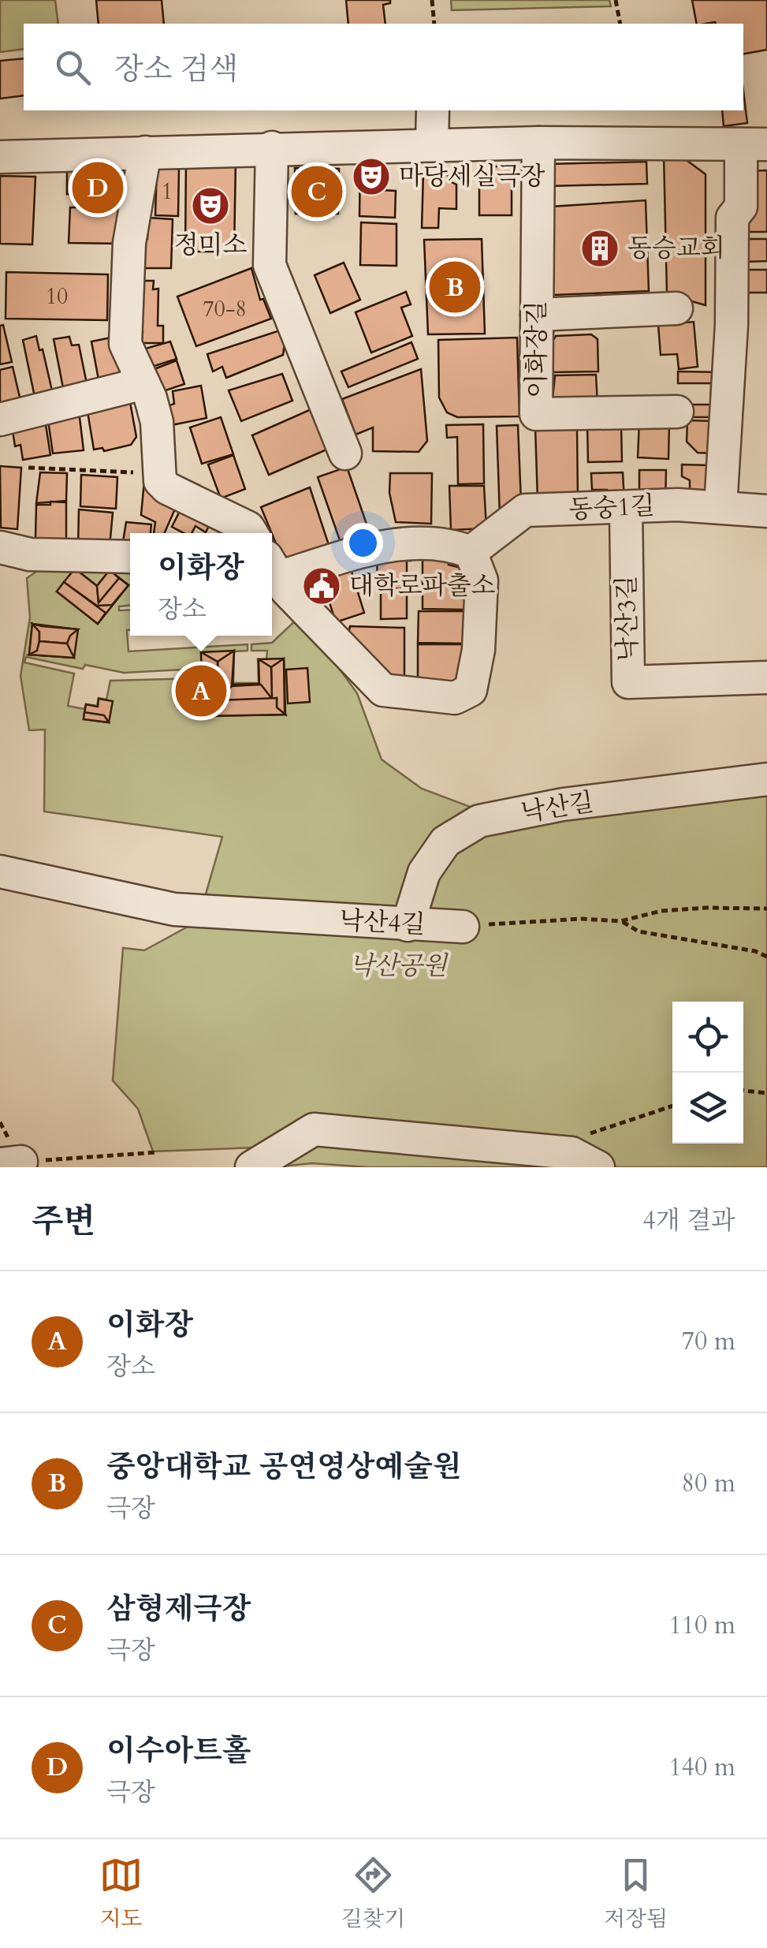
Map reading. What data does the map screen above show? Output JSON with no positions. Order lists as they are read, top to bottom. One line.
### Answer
{"streets":{"street":["이화장길","동숭1길","낙산3길","낙산길","낙산4길"]},"crossings":[["동숭1길","낙산3길"],["낙산길","낙산4길"]],"parks":["낙산공원"],"places":{"theatre":["마당세실극장","정미소"],"building":["동승교회"],"public building":["대학로파출소"]},"house_numbers":["1","10","70-8"],"page":{"search":"장소 검색","pins":["D","C","B","A"],"popup":["이화장","장소"],"heading":["주변","4개 결과"],"list":[{"mark":"A","name":"이화장","note":"장소","value":"70 m"},{"mark":"B","name":"중앙대학교 공연영상예술원","note":"극장","value":"80 m"},{"mark":"C","name":"삼형제극장","note":"극장","value":"110 m"},{"mark":"D","name":"이수아트홀","note":"극장","value":"140 m"}],"nav":["지도","길찾기","저장됨"]}}
